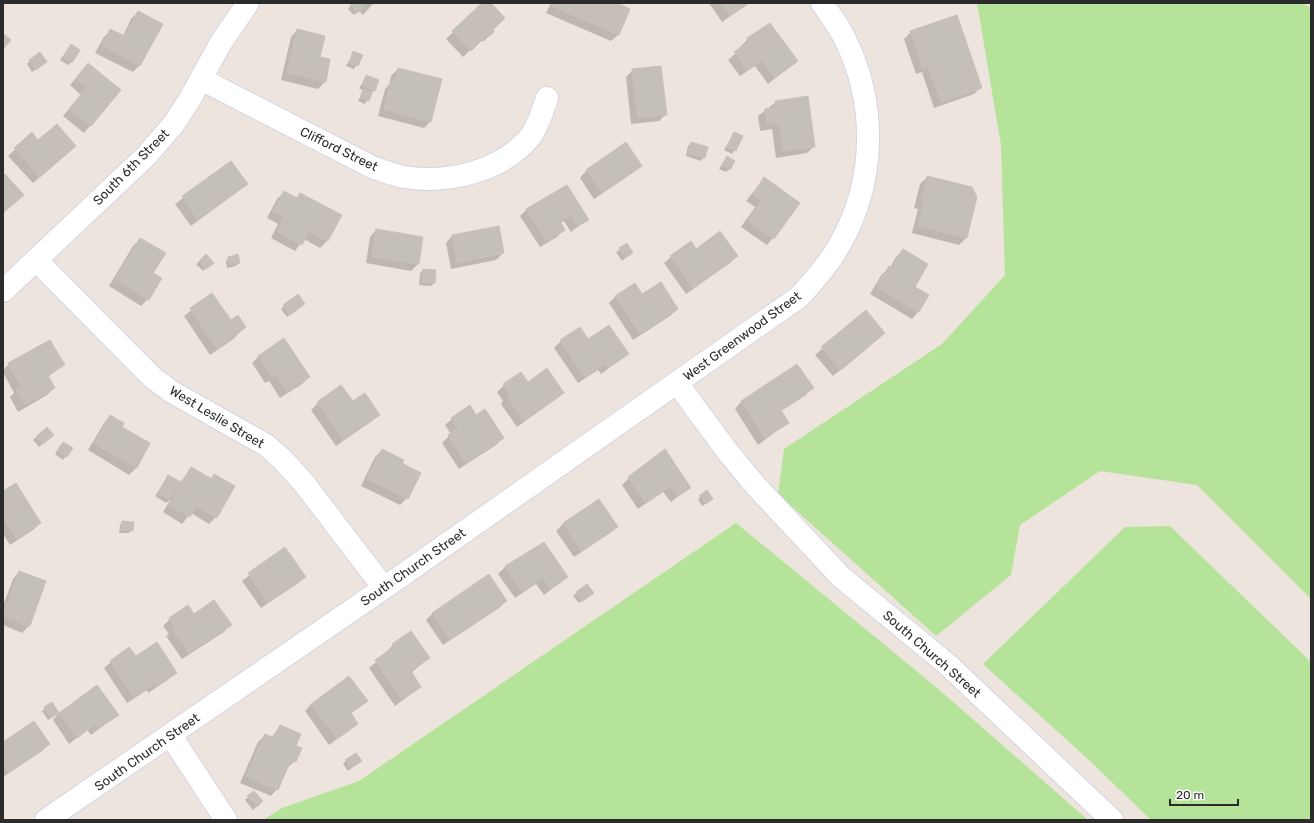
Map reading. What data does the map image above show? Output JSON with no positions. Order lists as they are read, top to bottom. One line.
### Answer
{"streets":{"street":["Clifford Street","South 6th Street","West Greenwood Street","West Leslie Street","South Church Street"]},"crossings":[["Clifford Street","South 6th Street"],["South 6th Street","West Leslie Street"],["West Greenwood Street","South Church Street"],["West Leslie Street","South Church Street"]],"scale_bar":"20 m"}
